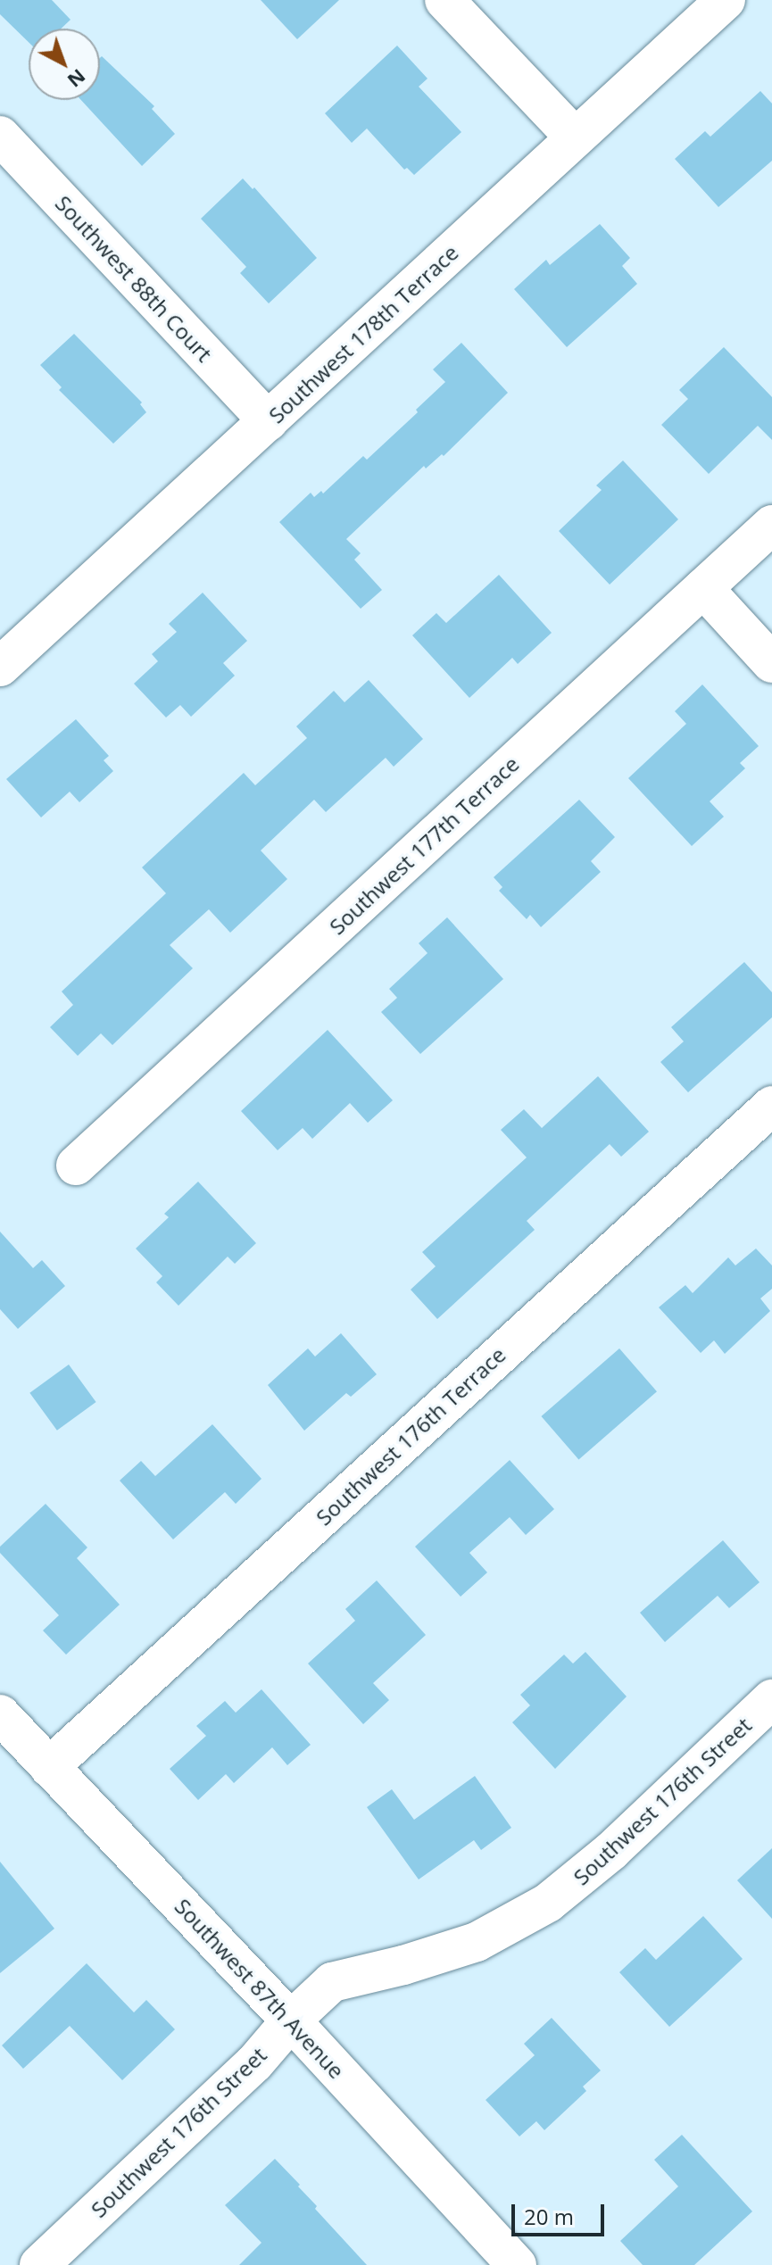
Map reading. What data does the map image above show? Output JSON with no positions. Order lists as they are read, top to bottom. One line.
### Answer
{"streets":{"street":["Southwest 88th Court","Southwest 178th Terrace","Southwest 177th Terrace","Southwest 176th Terrace","Southwest 176th Street","Southwest 87th Avenue"]},"crossings":[["Southwest 88th Court","Southwest 178th Terrace"],["Southwest 176th Terrace","Southwest 87th Avenue"],["Southwest 176th Street","Southwest 87th Avenue"]],"scale_bar":"20 m","north":"bottom right"}
